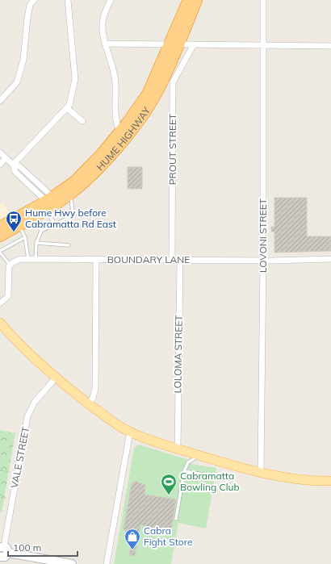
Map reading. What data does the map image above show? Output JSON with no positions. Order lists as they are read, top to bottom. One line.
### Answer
{"streets":{"highway":["HUME HIGHWAY"],"street":["PROUT STREET","LOVONI STREET","BOUNDARY LANE","LOLOMA STREET","VALE STREET"]},"crossings":[["PROUT STREET","BOUNDARY LANE"],["LOVONI STREET","BOUNDARY LANE"],["BOUNDARY LANE","LOLOMA STREET"]],"places":{"bus stop":["Hume Hwy before Cabramatta Rd East"],"sports":["Cabramatta Bowling Club"],"shop":["Cabra Fight Store"]},"scale_bar":"100 m"}
